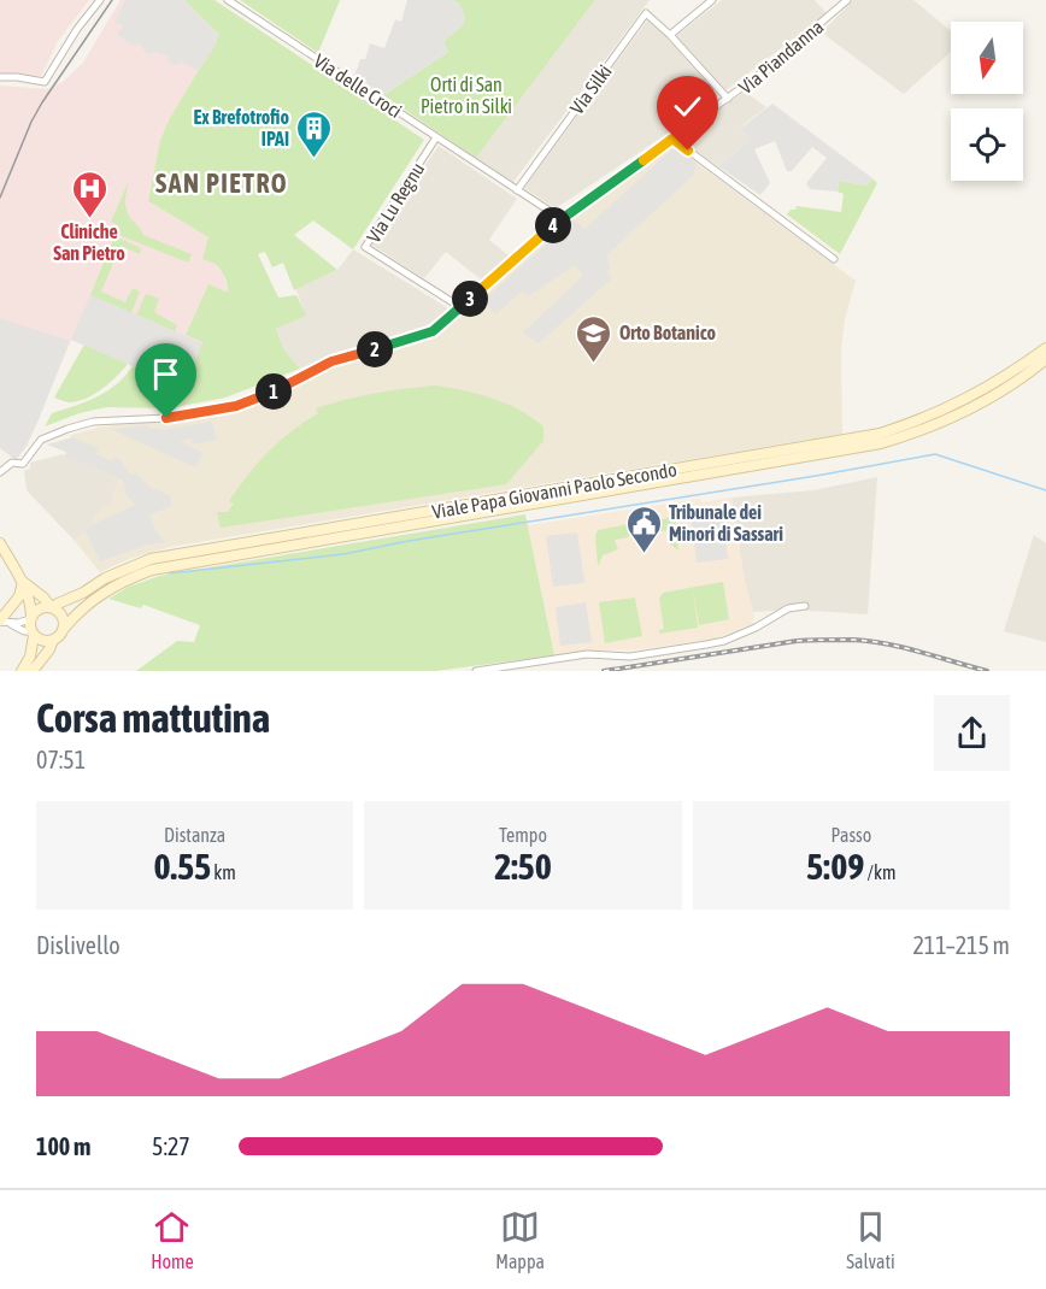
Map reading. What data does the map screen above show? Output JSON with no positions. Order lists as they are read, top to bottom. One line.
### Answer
{"streets":{"main road":["Viale Papa Giovanni Paolo Secondo"],"street":["Via Piandanna","Via delle Croci","Via Silki","Via Lu Regnu"]},"crossings":[["Via Piandanna","Via delle Croci"],["Via Piandanna","Via Silki"],["Via Piandanna","Via Lu Regnu"],["Via delle Croci","Via Silki"],["Via delle Croci","Via Lu Regnu"]],"districts":["SAN PIETRO"],"parks":["Orti di San Pietro in Silki"],"places":{"building":["Ex Brefotrofio IPAI"],"hospital":["Cliniche San Pietro"],"school or university":["Orto Botanico"],"public building":["Tribunale dei Minori di Sassari"]},"north":"bottom","page":{"pins":["4","3","2","1"],"heading":["Corsa mattutina","07:51"],"stats":[["Distanza","0.55 km"],["Tempo","2:50"],["Passo","5:09 /km"]],"chart":["Dislivello","211–215 m"],"list":[{"name":"100 m","note":"5:27"}],"tabs":["Home","Mappa","Salvati"]}}
